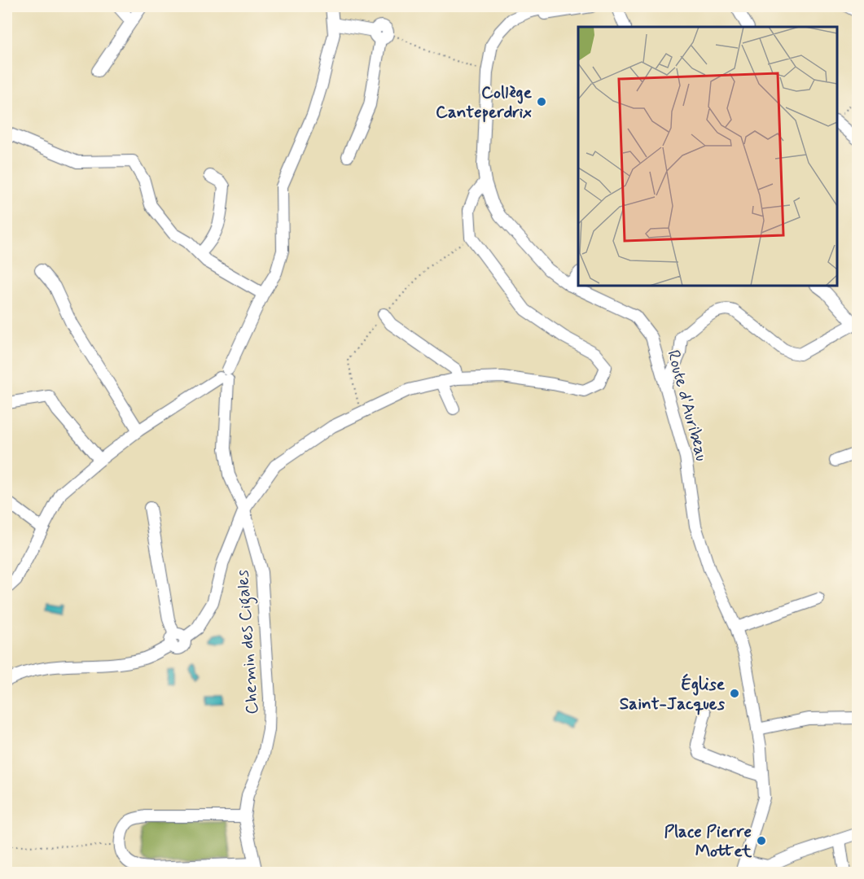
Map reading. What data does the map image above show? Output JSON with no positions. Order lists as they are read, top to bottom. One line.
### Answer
{"streets":{"street":["Route d'Auribeau","Chemin des Cigales"]},"places":["Collège Canteperdrix","Église Saint-Jacques","Place Pierre Mottet"]}
